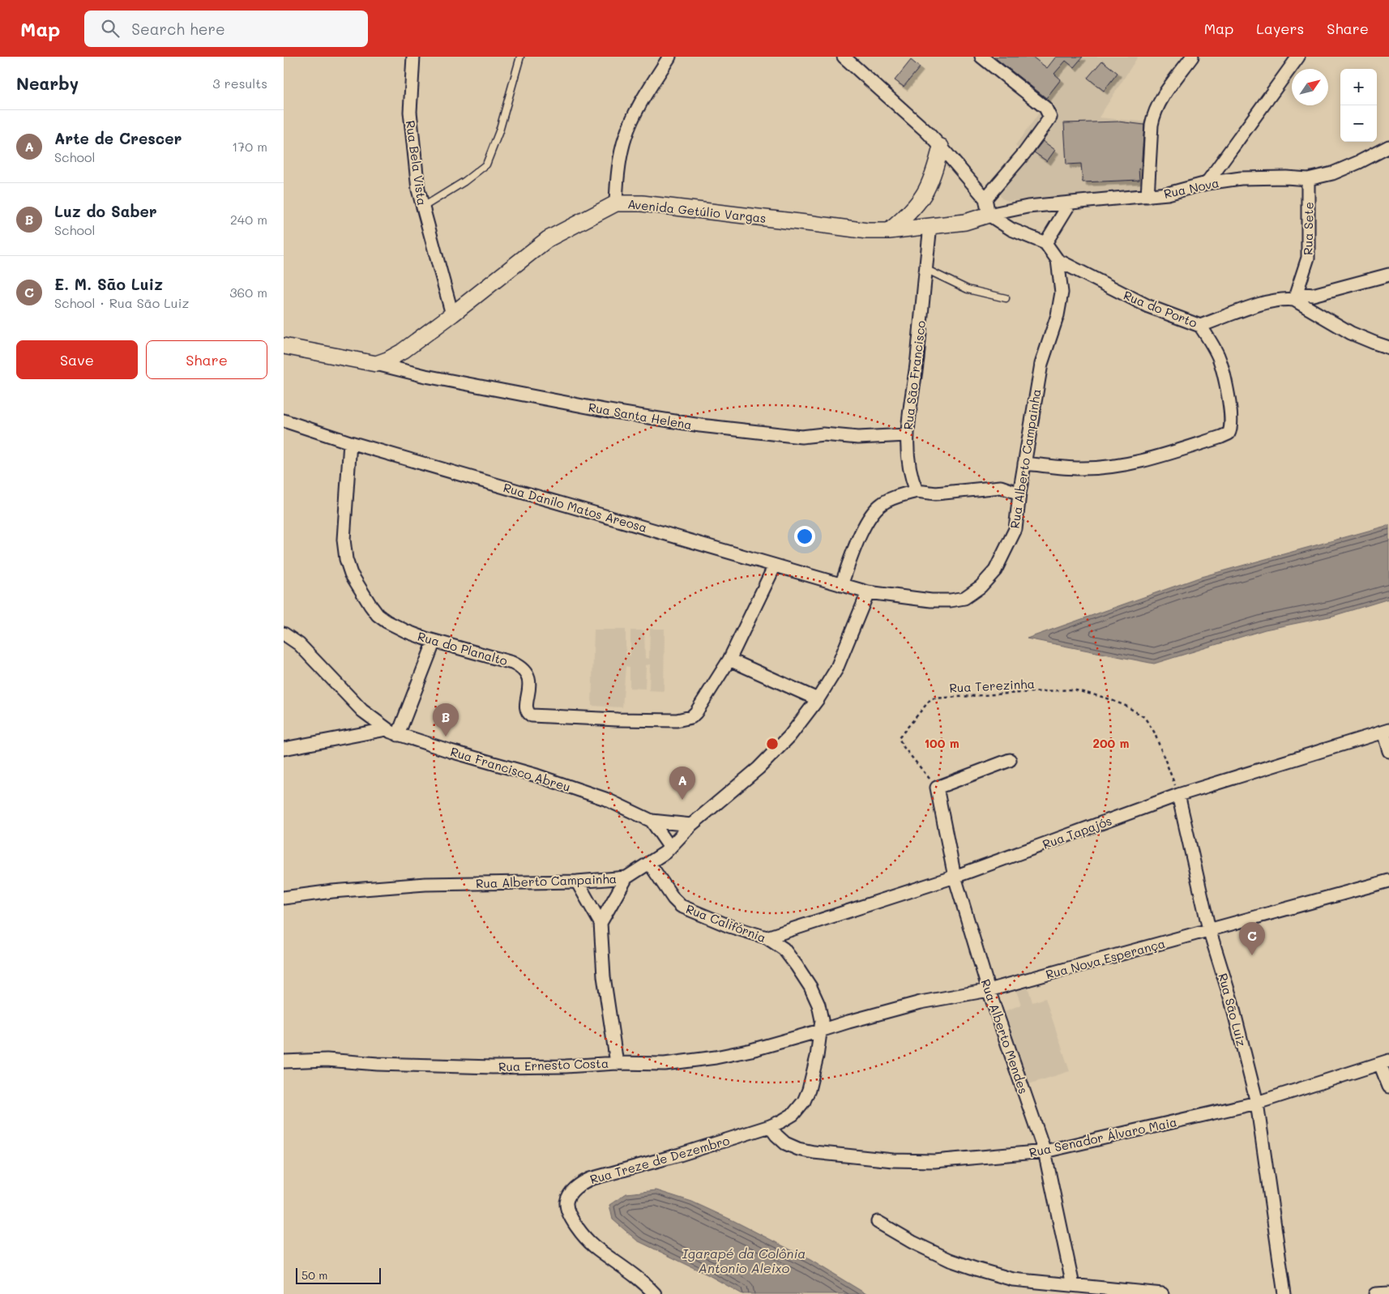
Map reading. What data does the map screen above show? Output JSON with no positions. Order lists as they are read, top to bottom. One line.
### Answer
{"streets":{"street":["Rua Bela Vista","Rua Nova","Avenida Getúlio Vargas","Rua Sete","Rua do Porto","Rua São Francisco","Rua Santa Helena","Rua Alberto Campainha","Rua Danilo Matos Areosa","Rua do Planalto","Rua Francisco Abreu","Rua Tapajós","Rua Califórnia","Rua Nova Esperança","Rua São Luiz","Rua Alberto Mendes","Rua Ernesto Costa","Rua Senador Álvaro Maia","Rua Treze de Dezembro"],"path":["Rua Terezinha"]},"crossings":[["Rua Bela Vista","Avenida Getúlio Vargas"],["Rua Nova","Avenida Getúlio Vargas"],["Rua Nova","Rua Sete"],["Avenida Getúlio Vargas","Rua São Francisco"],["Avenida Getúlio Vargas","Rua Santa Helena"],["Rua Sete","Rua do Porto"],["Rua do Porto","Rua Alberto Campainha"],["Rua São Francisco","Rua Santa Helena"],["Rua Alberto Campainha","Rua Danilo Matos Areosa"],["Rua Alberto Campainha","Rua Francisco Abreu"],["Rua Alberto Campainha","Rua Califórnia"],["Rua Danilo Matos Areosa","Rua do Planalto"],["Rua Terezinha","Rua Tapajós"],["Rua Terezinha","Rua São Luiz"],["Rua Terezinha","Rua Alberto Mendes"],["Rua Tapajós","Rua Califórnia"],["Rua Tapajós","Rua São Luiz"],["Rua Tapajós","Rua Alberto Mendes"],["Rua Califórnia","Rua Nova Esperança"],["Rua Califórnia","Rua Ernesto Costa"],["Rua Califórnia","Rua Senador Álvaro Maia"],["Rua Califórnia","Rua Treze de Dezembro"],["Rua Nova Esperança","Rua São Luiz"],["Rua Nova Esperança","Rua Alberto Mendes"],["Rua Nova Esperança","Rua Ernesto Costa"],["Rua São Luiz","Rua Senador Álvaro Maia"],["Rua Alberto Mendes","Rua Senador Álvaro Maia"],["Rua Senador Álvaro Maia","Rua Treze de Dezembro"]],"water":["Igarapé da Colônia Antonio Aleixo"],"scale_bar":"50 m","north":"top right","page":{"header":"Map","search":"Search here","nav":["Map","Layers","Share"],"heading":["Nearby","3 results"],"map_buttons":["+","−"],"list":[{"mark":"A","name":"Arte de Crescer","note":"School","value":"170 m"},{"mark":"B","name":"Luz do Saber","note":"School","value":"240 m"},{"mark":"C","name":"E. M. São Luiz","note":"School · Rua São Luiz","value":"360 m"}],"buttons":["Save","Share"],"pins":["B","A","C"],"scale":"50 m"},"rings":["100 m","200 m"]}
